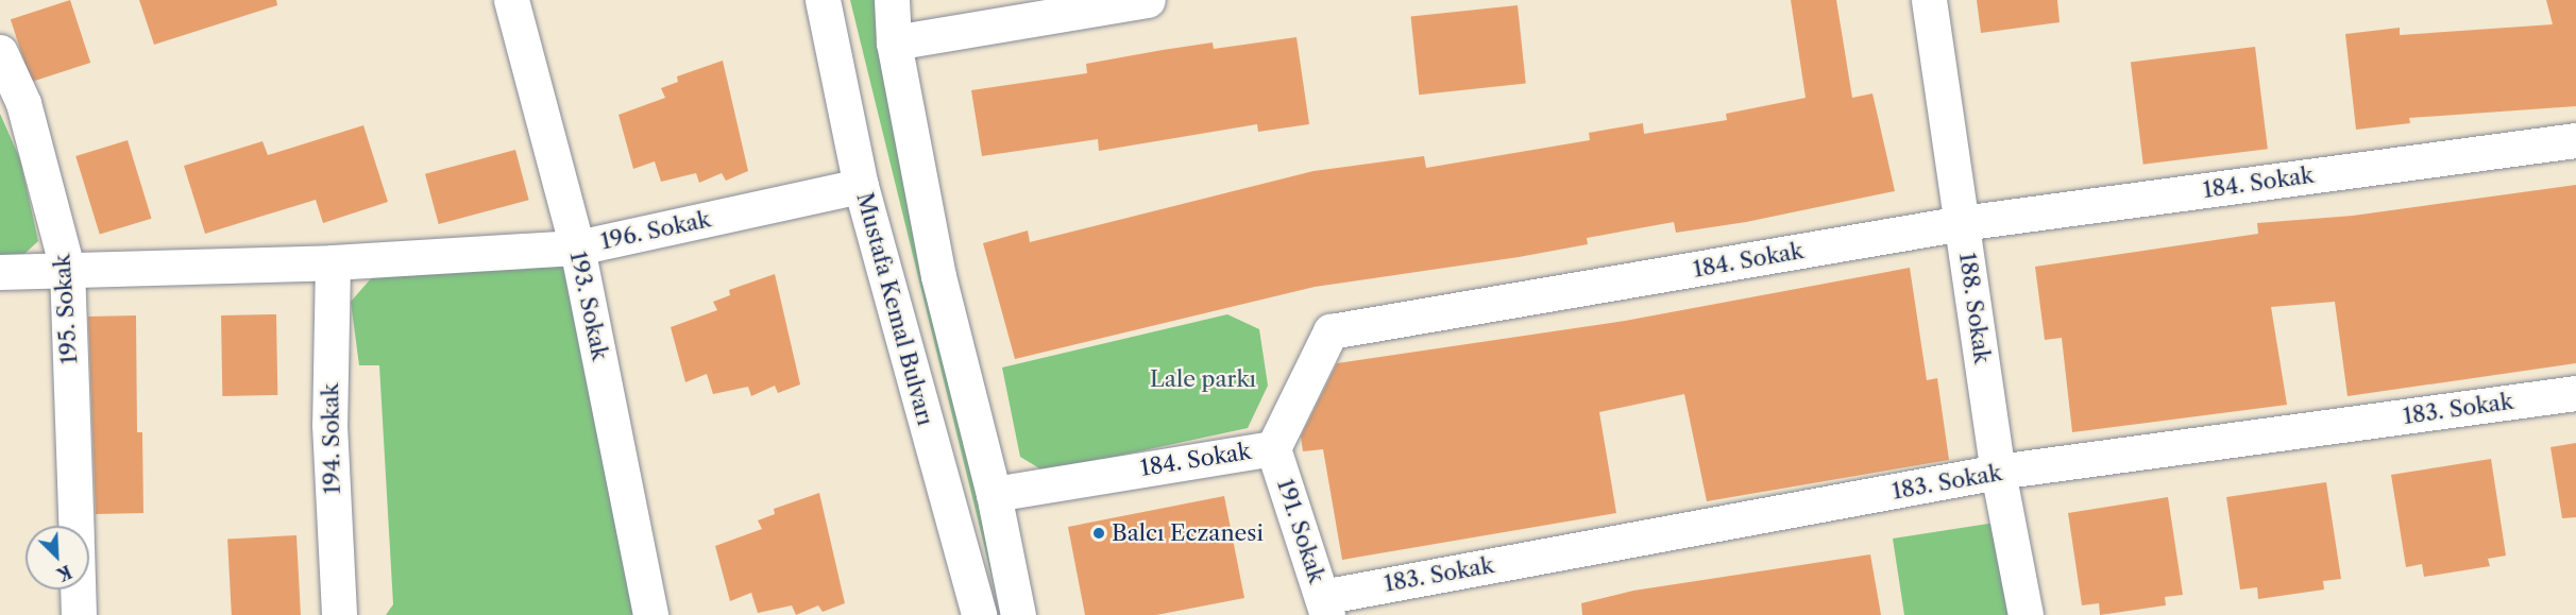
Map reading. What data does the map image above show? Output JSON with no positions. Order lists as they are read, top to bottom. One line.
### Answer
{"streets":{"street":["184. Sokak","196. Sokak","193. Sokak","188. Sokak","195. Sokak","Mustafa Kemal Bulvarı","183. Sokak","194. Sokak","191. Sokak"]},"crossings":[["184. Sokak","188. Sokak"],["184. Sokak","191. Sokak"],["196. Sokak","193. Sokak"],["196. Sokak","195. Sokak"],["196. Sokak","Mustafa Kemal Bulvarı"],["196. Sokak","194. Sokak"],["188. Sokak","183. Sokak"],["183. Sokak","191. Sokak"]],"parks":["Lale parkı"],"places":["Balcı Eczanesi"],"north":"bottom right"}
